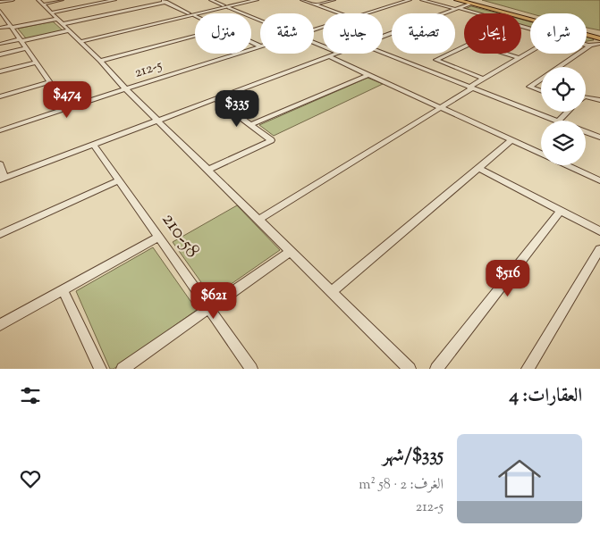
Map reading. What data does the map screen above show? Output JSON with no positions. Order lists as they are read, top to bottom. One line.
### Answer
{"streets":{"street":["212-5","210-58"]},"page":{"chip":["شراء","إيجار","تصفية","جديد","شقة","منزل"],"price":["$474","$335","$516","$621"],"heading":"العقارات: 4","list":[{"name":"$335/شهر","note":"الغرف: 2 · 58 m² · 212-5"}]}}
